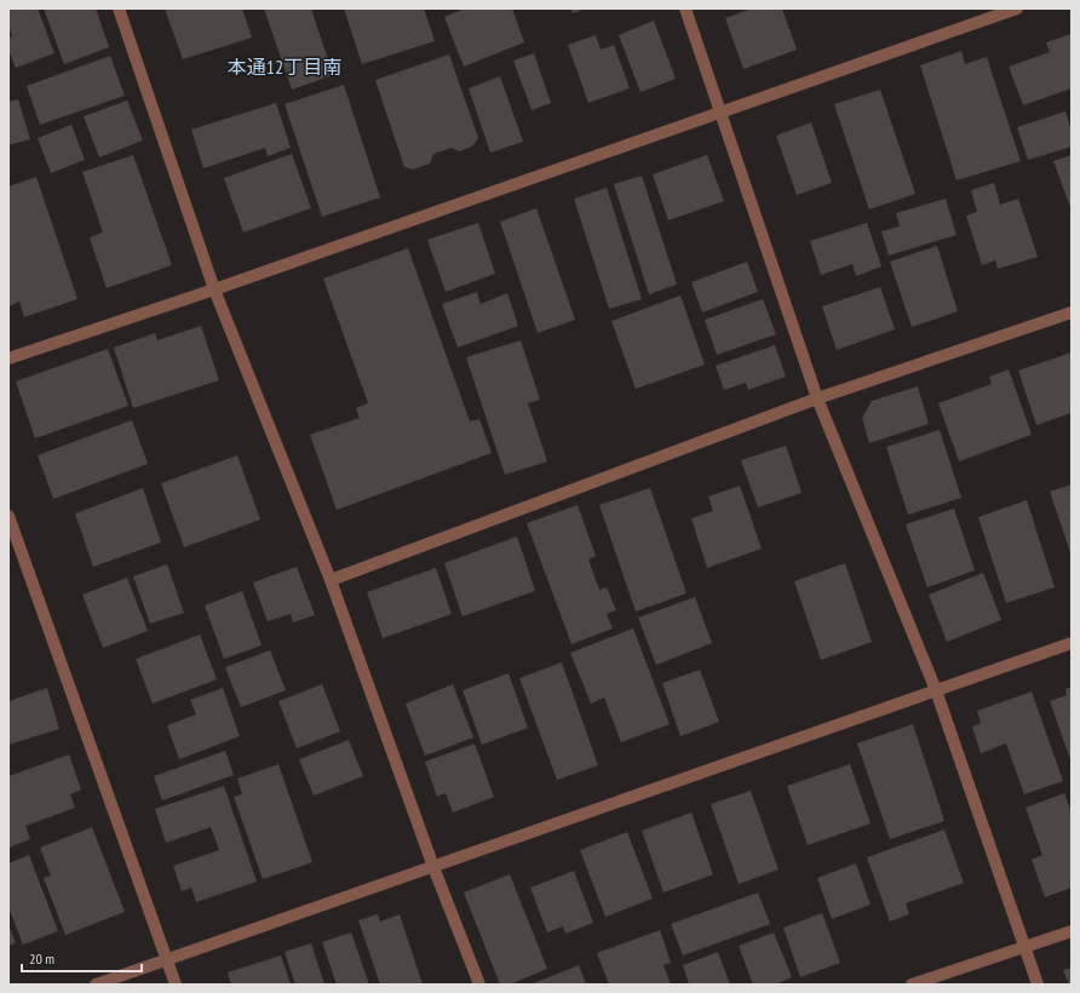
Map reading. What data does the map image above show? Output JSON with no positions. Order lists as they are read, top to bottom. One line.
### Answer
{"districts":["本通12丁目南"],"scale_bar":"20 m"}
